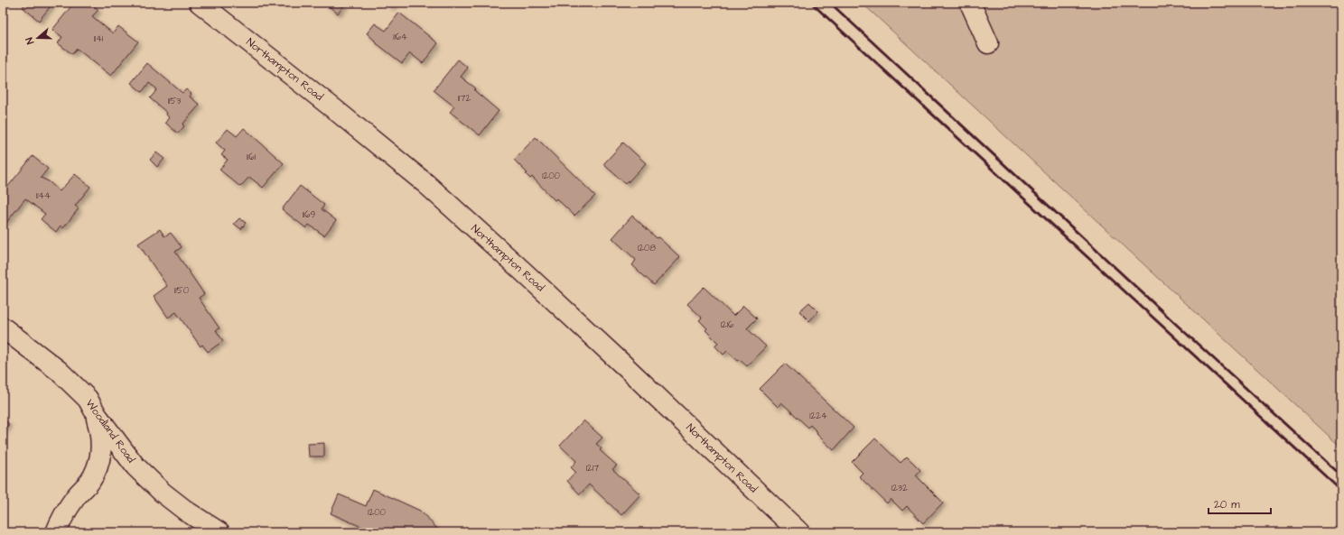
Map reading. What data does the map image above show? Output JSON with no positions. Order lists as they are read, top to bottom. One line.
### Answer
{"streets":{"street":["Northampton Road","Woodland Road"]},"house_numbers":["1164","1141","1172","1153","1161","1200","1144","1169","1208","1150","1216","1224","1217","1232","1200"],"scale_bar":"20 m","north":"left"}
